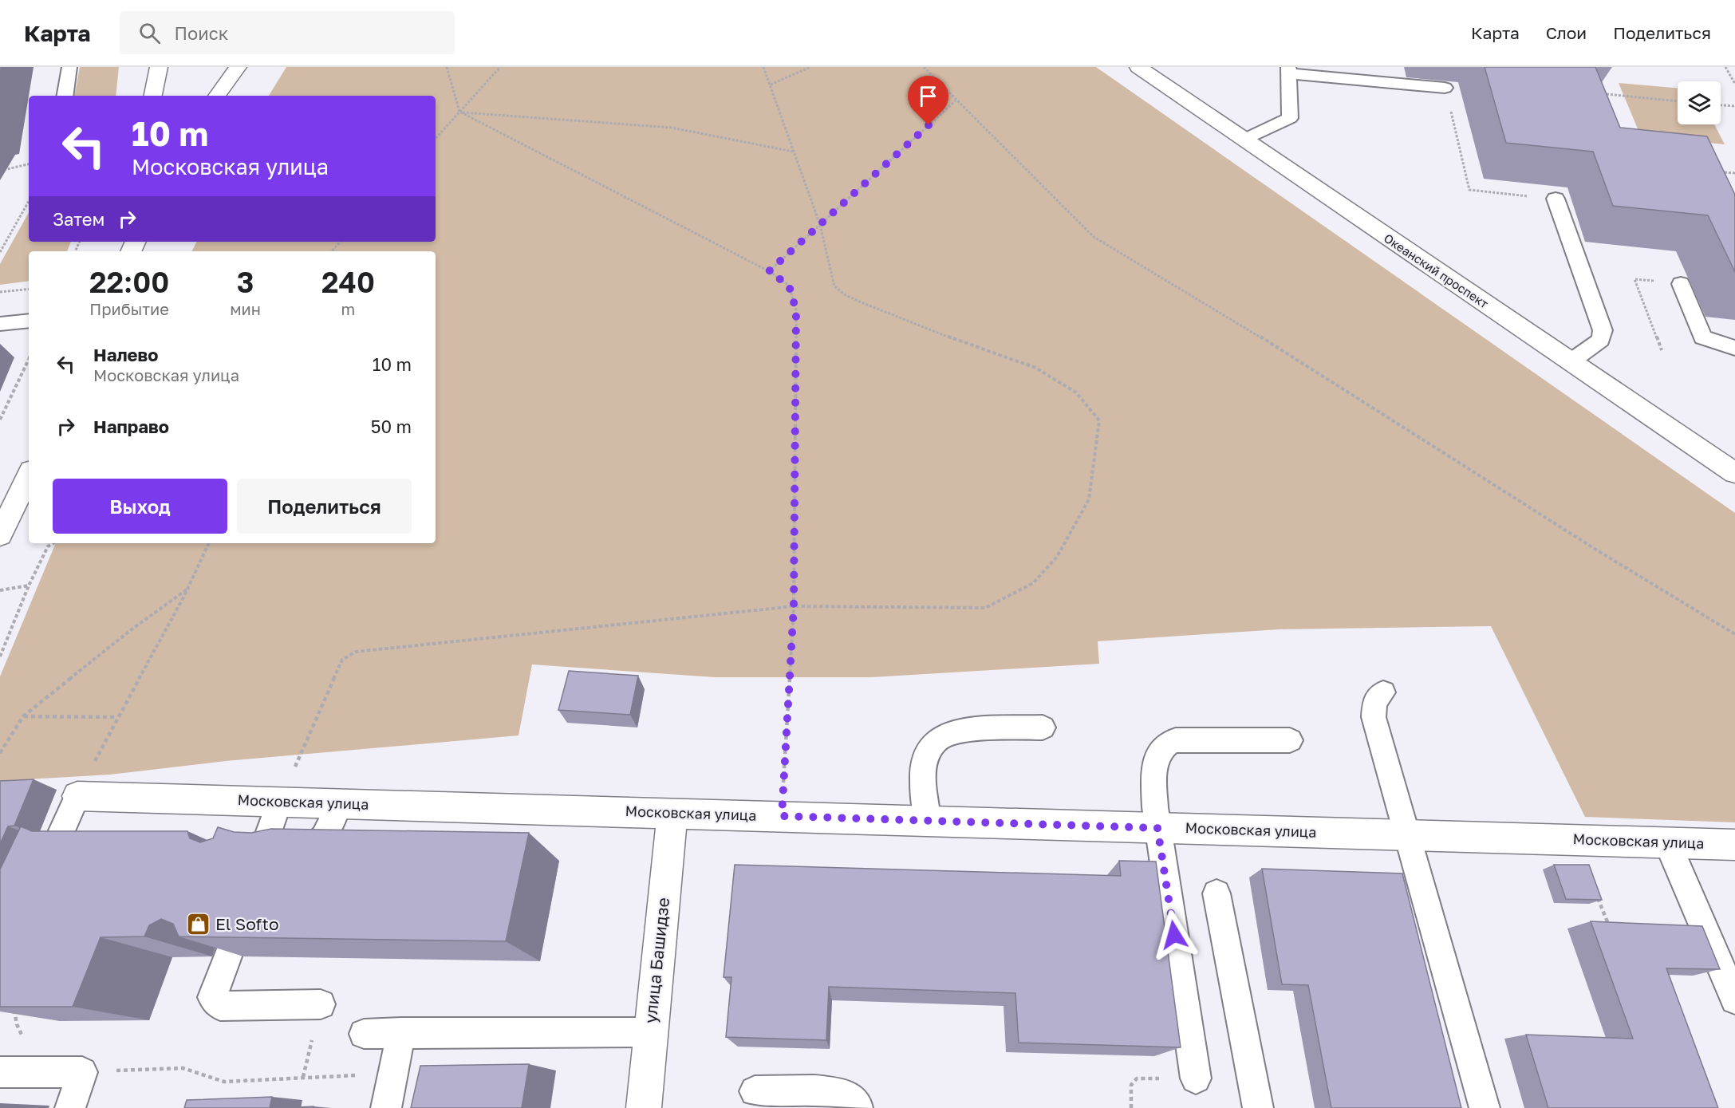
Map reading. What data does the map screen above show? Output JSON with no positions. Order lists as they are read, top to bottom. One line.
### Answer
{"streets":{"street":["Океанский проспект","Московская улица","улица Башидзе"]},"crossings":[["Московская улица","улица Башидзе"]],"places":{"shop":["El Softo"]},"page":{"header":"Карта","search":"Поиск","nav":["Карта","Слои","Поделиться"],"turn":["10 m","Московская улица"],"then":"Затем","eta":["22:00","Прибытие","3","мин","240","m"],"list":[{"name":"Налево","note":"Московская улица","value":"10 m"},{"name":"Направо","value":"50 m"}],"buttons":["Выход","Поделиться"]}}
